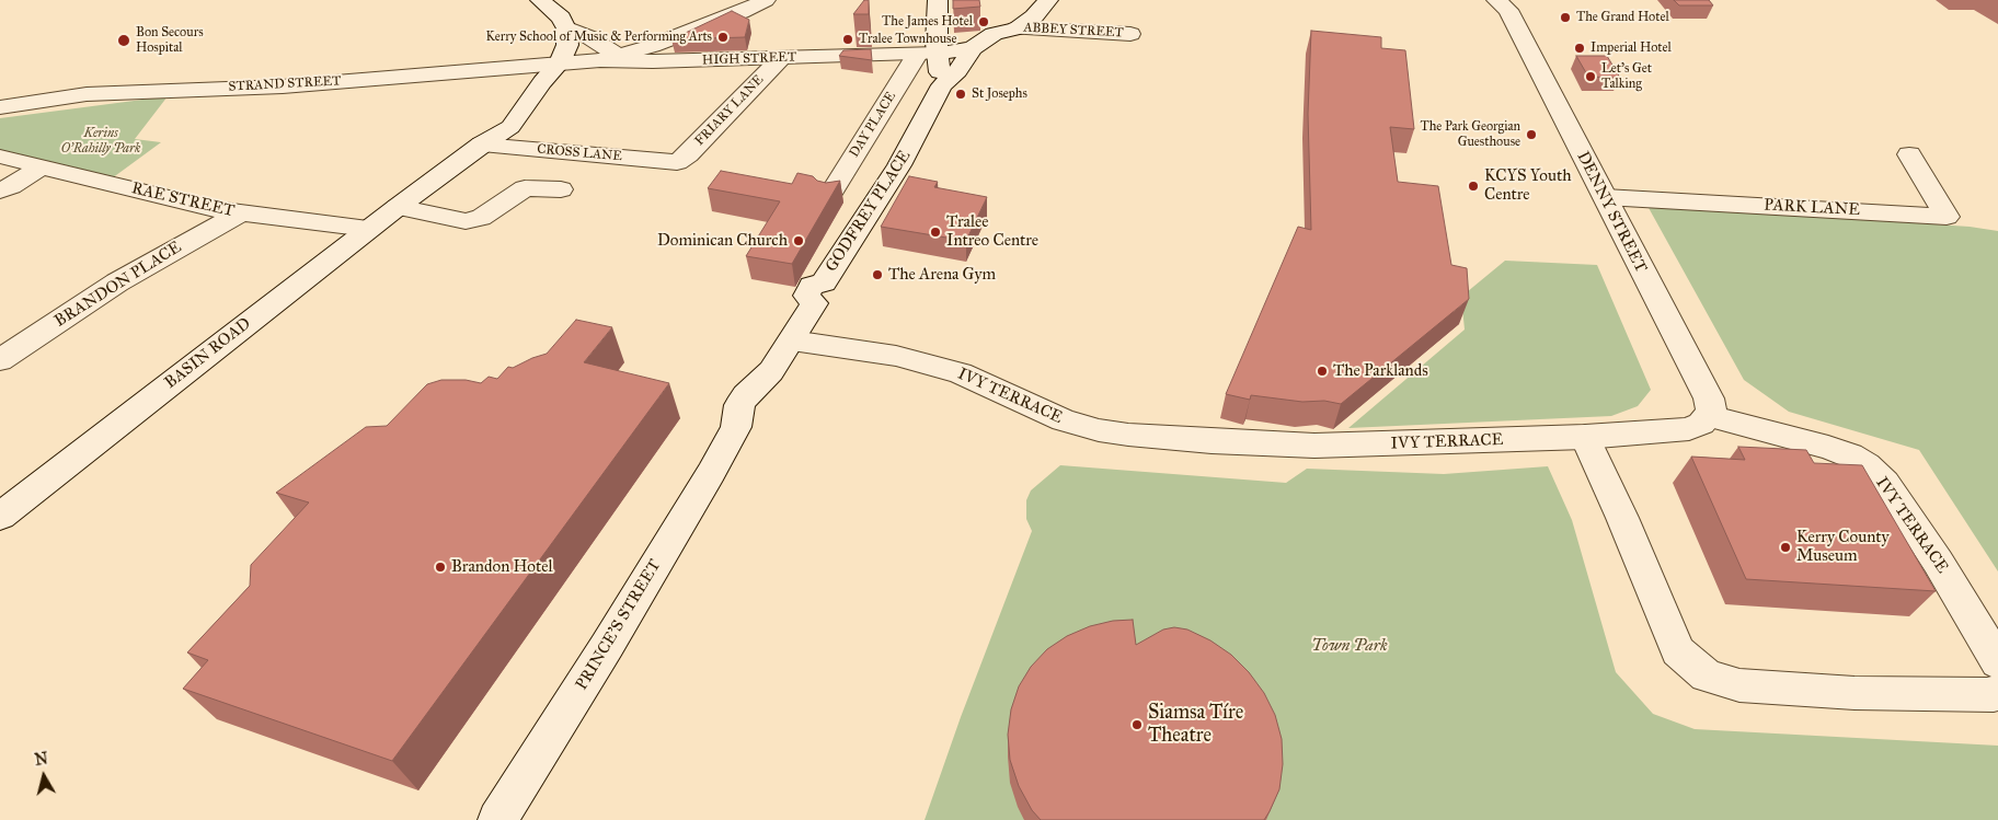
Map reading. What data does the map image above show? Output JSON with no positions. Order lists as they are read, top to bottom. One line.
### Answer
{"streets":{"street":["ABBEY STREET","HIGH STREET","STRAND STREET","FRIARY LANE","DAY PLACE","CROSS LANE","RAE STREET","PARK LANE","GODFREY PLACE","DENNY STREET","BRANDON PLACE","BASIN ROAD","IVY TERRACE","PRINCE'S STREET"]},"crossings":[["HIGH STREET","STRAND STREET"],["HIGH STREET","FRIARY LANE"],["HIGH STREET","DAY PLACE"],["HIGH STREET","GODFREY PLACE"],["HIGH STREET","BASIN ROAD"],["STRAND STREET","BASIN ROAD"],["FRIARY LANE","CROSS LANE"],["CROSS LANE","BASIN ROAD"],["RAE STREET","BRANDON PLACE"],["RAE STREET","BASIN ROAD"],["PARK LANE","DENNY STREET"],["GODFREY PLACE","IVY TERRACE"],["GODFREY PLACE","PRINCE'S STREET"],["DENNY STREET","IVY TERRACE"],["IVY TERRACE","PRINCE'S STREET"]],"parks":["Kerins O'Rahilly Park","Town Park"],"places":["The Grand Hotel","The James Hotel","Kerry School of Music & Performing Arts","Tralee Townhouse","Bon Secours Hospital","Imperial Hotel","Let's Get Talking","St Josephs","The Park Georgian Guesthouse","KCYS Youth Centre","Tralee Intreo Centre","Dominican Church","The Arena Gym","The Parklands","Kerry County Museum","Brandon Hotel","Siamsa Tíre Theatre"],"north":"top"}
